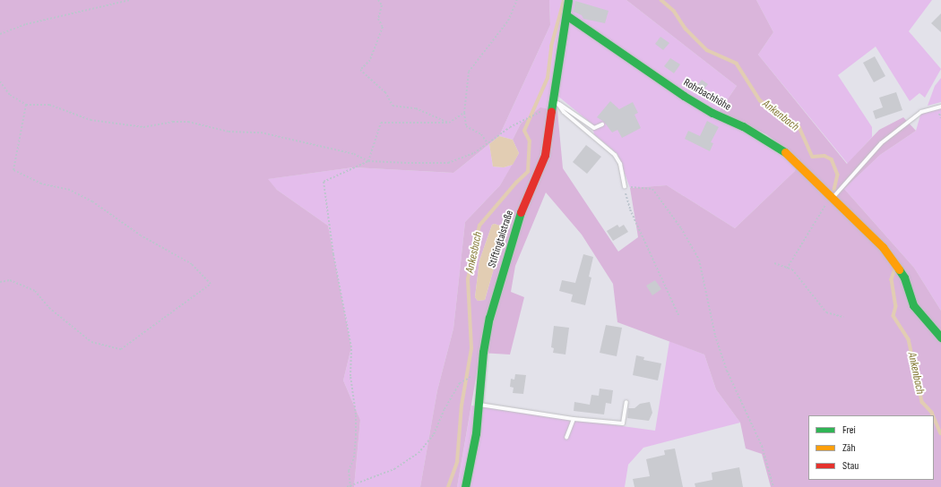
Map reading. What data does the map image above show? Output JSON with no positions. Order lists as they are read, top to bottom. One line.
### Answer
{"streets":{"street":["Rohrbachhöhe","Stiftingtalstraße"]},"crossings":[["Rohrbachhöhe","Stiftingtalstraße"]],"water":["Ankenbach","Ankesbach"],"legend":["Frei","Zäh","Stau"]}
